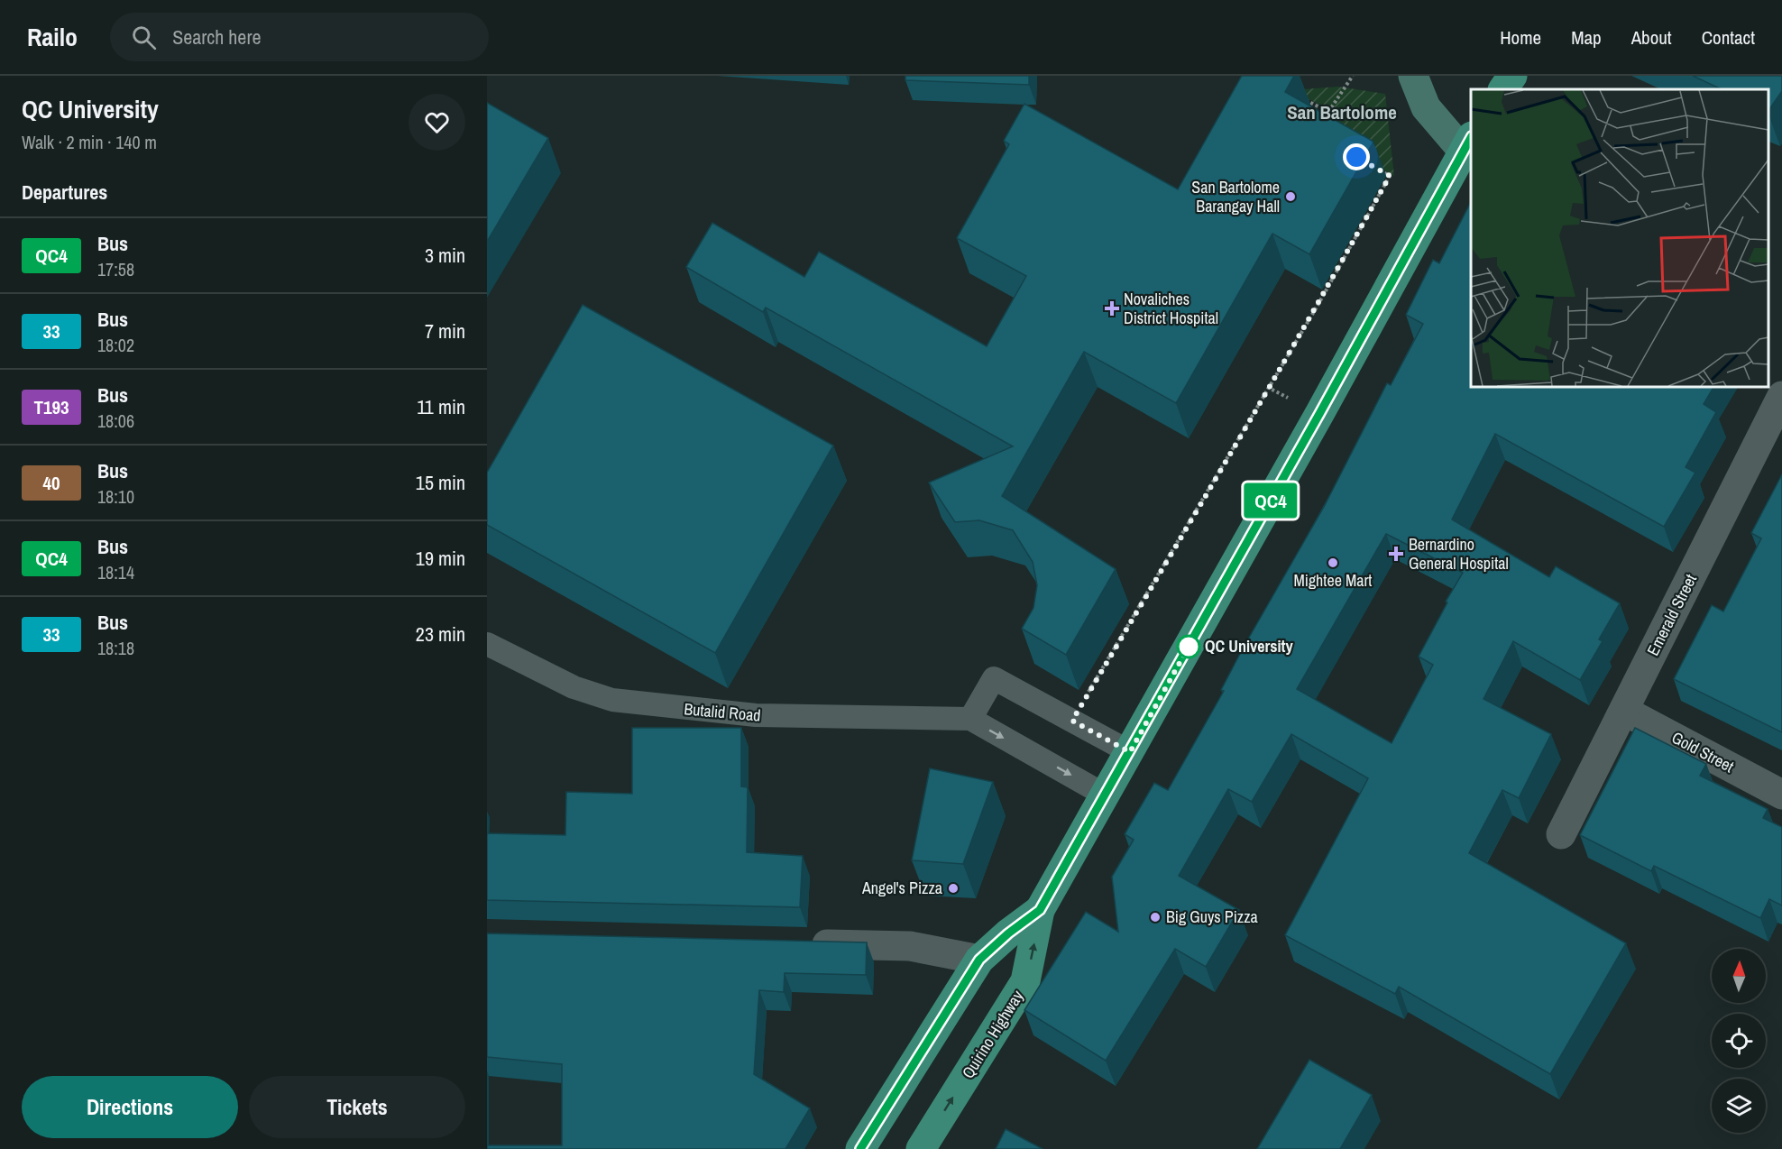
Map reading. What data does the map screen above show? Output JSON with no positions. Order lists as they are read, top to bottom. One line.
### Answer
{"streets":{"main road":["Quirino Highway"],"street":["Emerald Street","Gold Street"],"lane":["Butalid Road"]},"crossings":[["Emerald Street","Gold Street"],["Butalid Road","Quirino Highway"]],"districts":["San Bartolome"],"places":{"other":["San Bartolome Barangay Hall","Mightee Mart","QC University","Angel's Pizza","Big Guys Pizza"],"health":["Novaliches District Hospital","Bernardino General Hospital"]},"lines":["bus line QC4"],"north":"top","page":{"header":"Railo","search":"Search here","nav":["Home","Map","About","Contact"],"heading":[["QC University","Walk · 2 min · 140 m"],"Departures"],"on_map":"QC4","list":[{"mark":"QC4","name":"Bus","note":"17:58","value":"3 min"},{"mark":"33","name":"Bus","note":"18:02","value":"7 min"},{"mark":"T193","name":"Bus","note":"18:06","value":"11 min"},{"mark":"40","name":"Bus","note":"18:10","value":"15 min"},{"mark":"QC4","name":"Bus","note":"18:14","value":"19 min"},{"mark":"33","name":"Bus","note":"18:18","value":"23 min"}],"buttons":["Directions","Tickets"]}}
